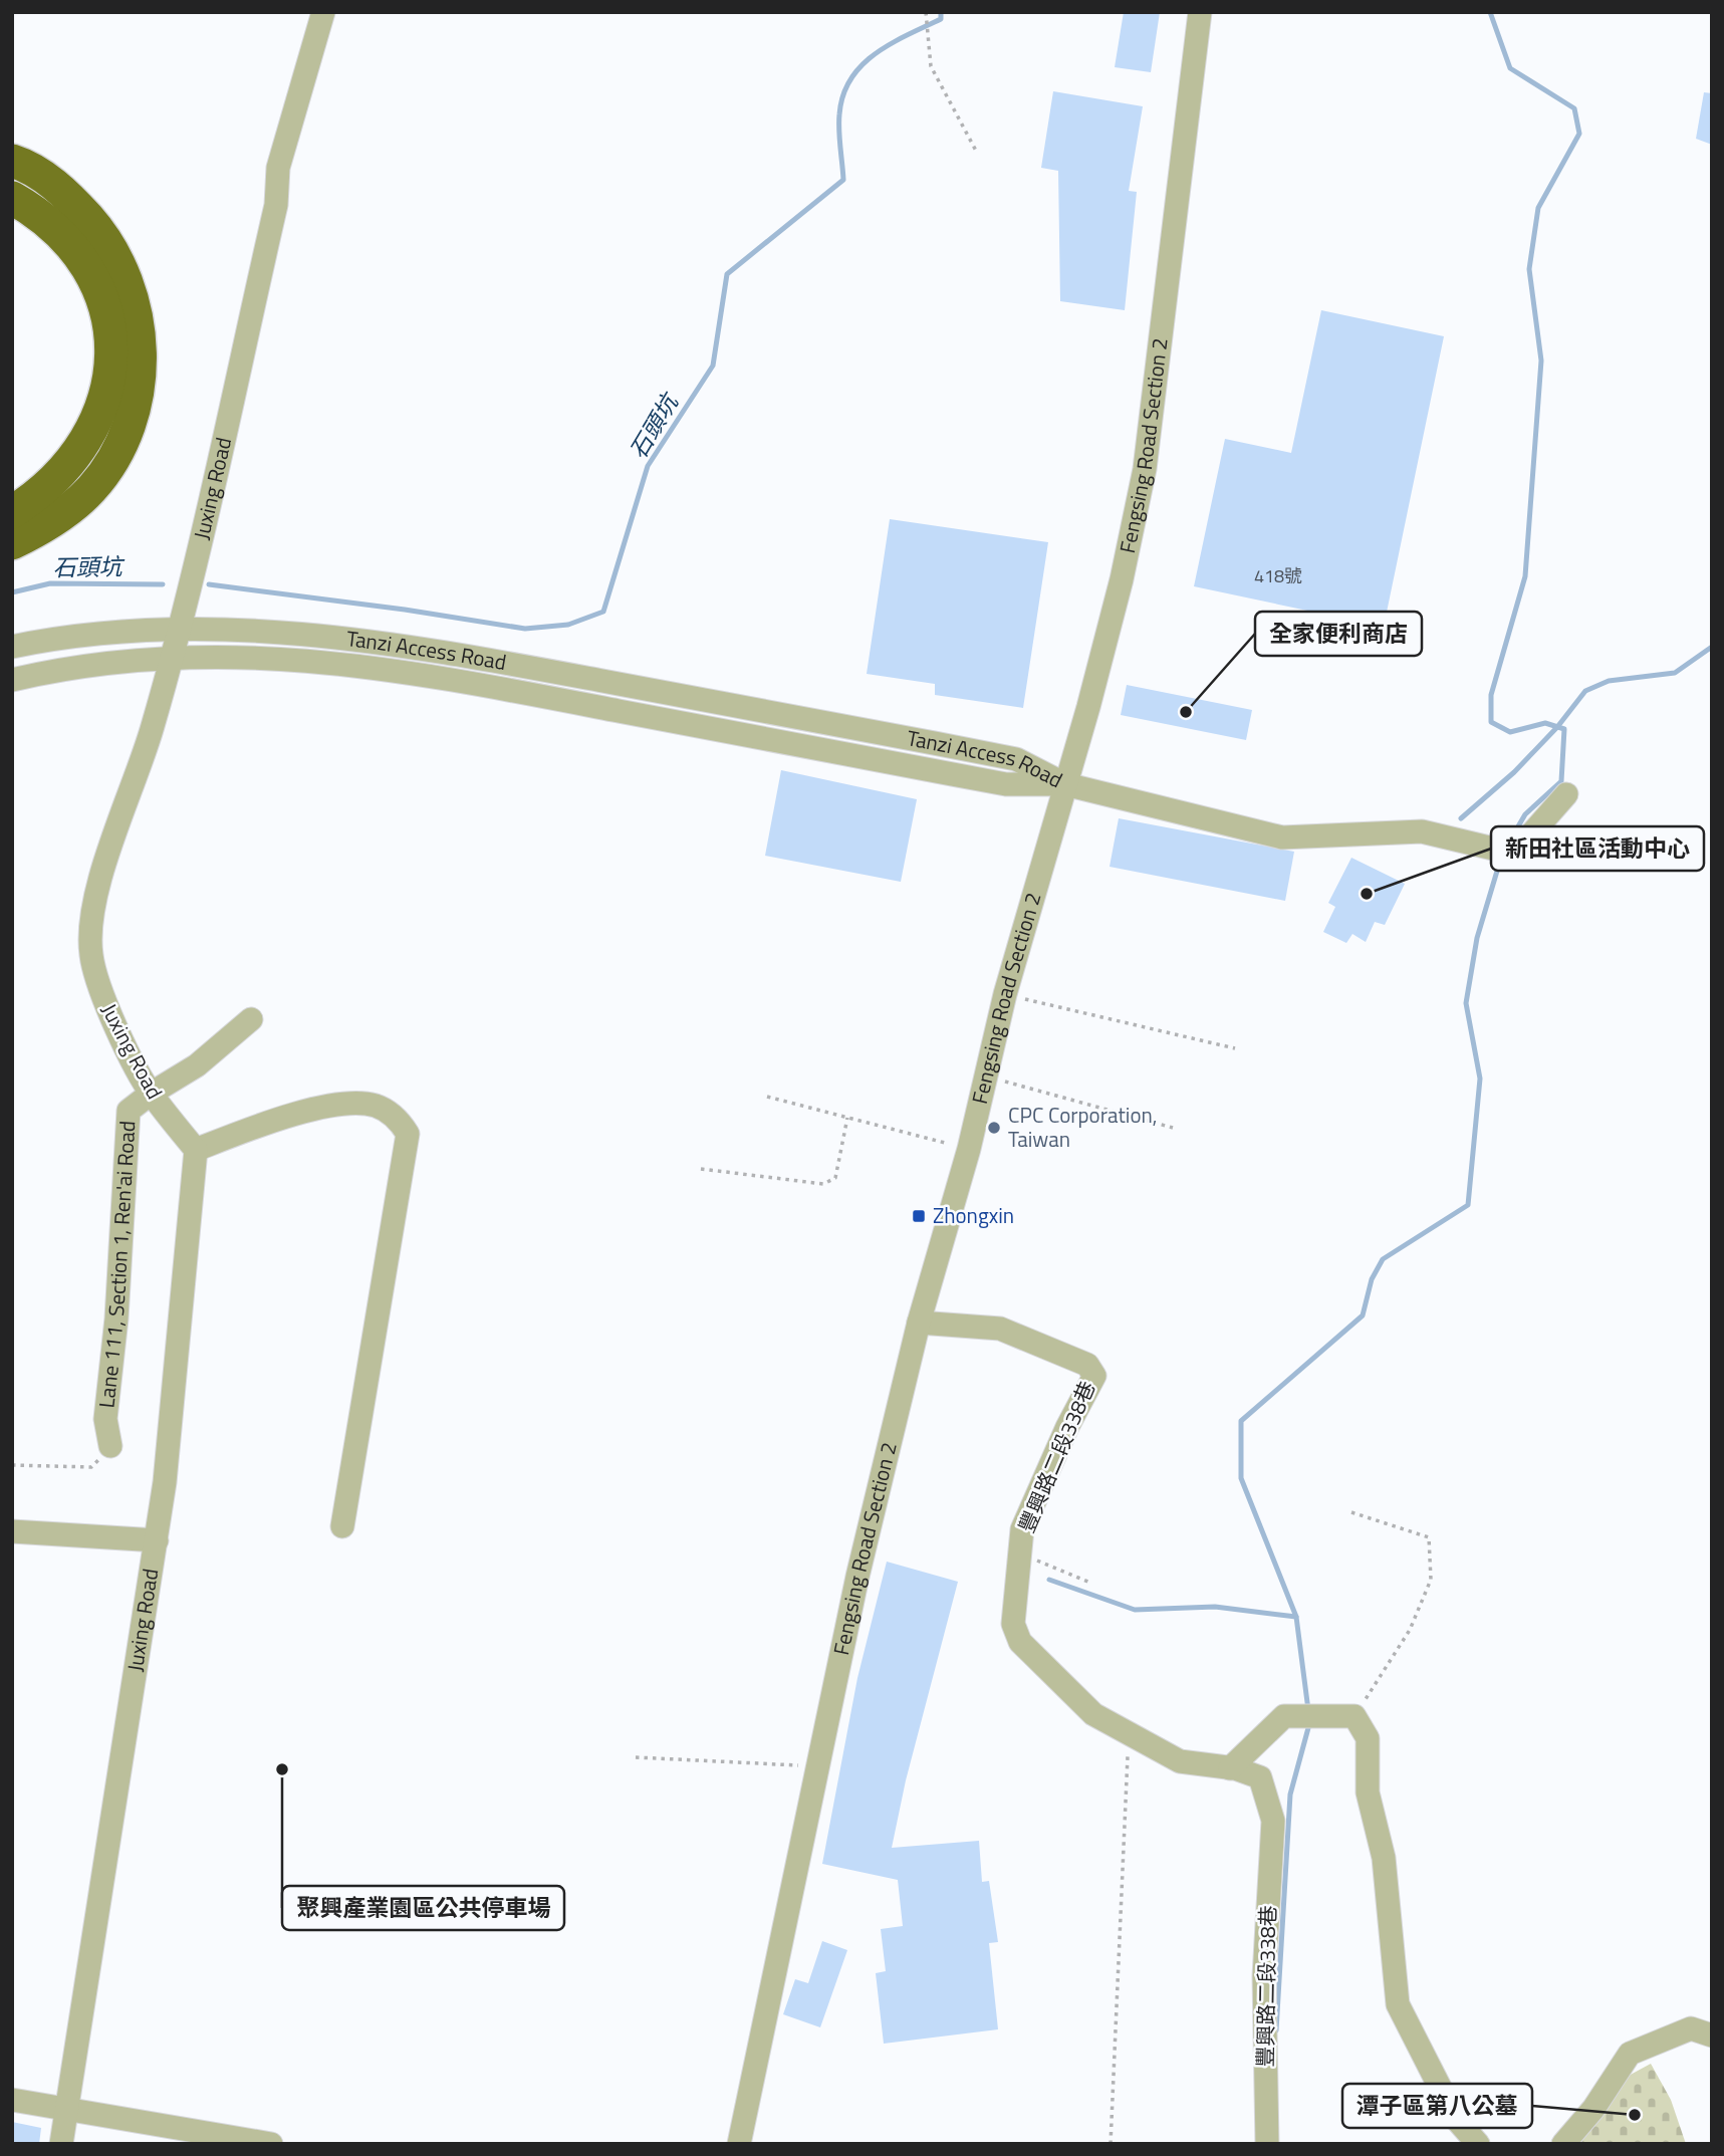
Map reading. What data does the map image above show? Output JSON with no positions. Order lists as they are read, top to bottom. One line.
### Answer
{"streets":{"street":["Fengsing Road Section 2","Juxing Road","Tanzi Access Road","Lane 111, Section 1, Ren'ai Road","豐興路二段338巷"]},"crossings":[["Fengsing Road Section 2","Tanzi Access Road"],["Fengsing Road Section 2","豐興路二段338巷"],["Juxing Road","Tanzi Access Road"],["Juxing Road","Lane 111, Section 1, Ren'ai Road"]],"water":["石頭坑"],"places":{"other":["全家便利商店","新田社區活動中心","CPC Corporation, Taiwan","聚興產業園區公共停車場","潭子區第八公墓"],"transit":["Zhongxin"]},"house_numbers":["418號"]}
